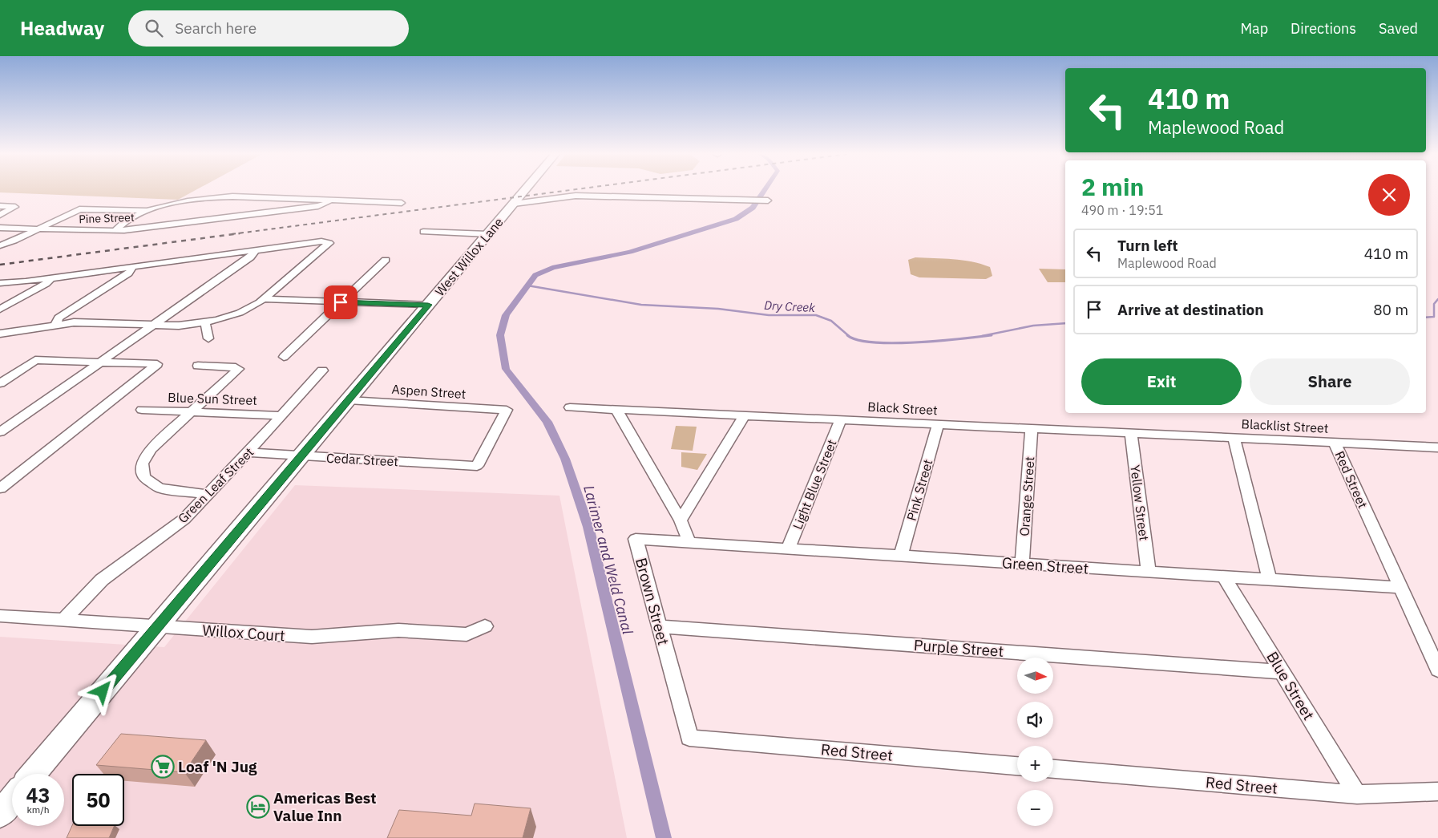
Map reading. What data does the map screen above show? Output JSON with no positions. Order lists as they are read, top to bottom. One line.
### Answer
{"streets":{"main road":["West Willox Lane"],"street":["Pine Street","Aspen Street","Blue Sun Street","Black Street","Blacklist Street","Cedar Street","Red Street","Light Blue Street","Green Leaf Street","Pink Street","Orange Street","Yellow Street","Green Street","Brown Street","Willox Court","Purple Street","Blue Street"]},"crossings":[["West Willox Lane","Aspen Street"],["West Willox Lane","Cedar Street"],["West Willox Lane","Willox Court"],["Aspen Street","Cedar Street"],["Blue Sun Street","Green Leaf Street"],["Black Street","Blacklist Street"],["Black Street","Light Blue Street"],["Black Street","Pink Street"],["Black Street","Orange Street"],["Black Street","Yellow Street"],["Blacklist Street","Red Street"],["Cedar Street","Green Leaf Street"],["Red Street","Green Street"],["Red Street","Brown Street"],["Red Street","Blue Street"],["Light Blue Street","Green Street"],["Green Leaf Street","Willox Court"],["Pink Street","Green Street"],["Orange Street","Green Street"],["Yellow Street","Green Street"],["Green Street","Brown Street"],["Green Street","Blue Street"],["Brown Street","Purple Street"],["Purple Street","Blue Street"]],"water":["Dry Creek","Larimer and Weld Canal"],"places":{"supermarket":["Loaf 'N Jug"],"hotel":["Americas Best Value Inn"]},"north":"right","page":{"header":"Headway","search":"Search here","nav":["Map","Directions","Saved"],"turn":["410 m","Maplewood Road"],"heading":["2 min","490 m · 19:51"],"list":[{"name":"Turn left","note":"Maplewood Road","value":"410 m"},{"name":"Arrive at destination","value":"80 m"}],"buttons":["Exit","Share"],"map_buttons":["+","−"],"speed":"43 km/h","limit":"50"}}
